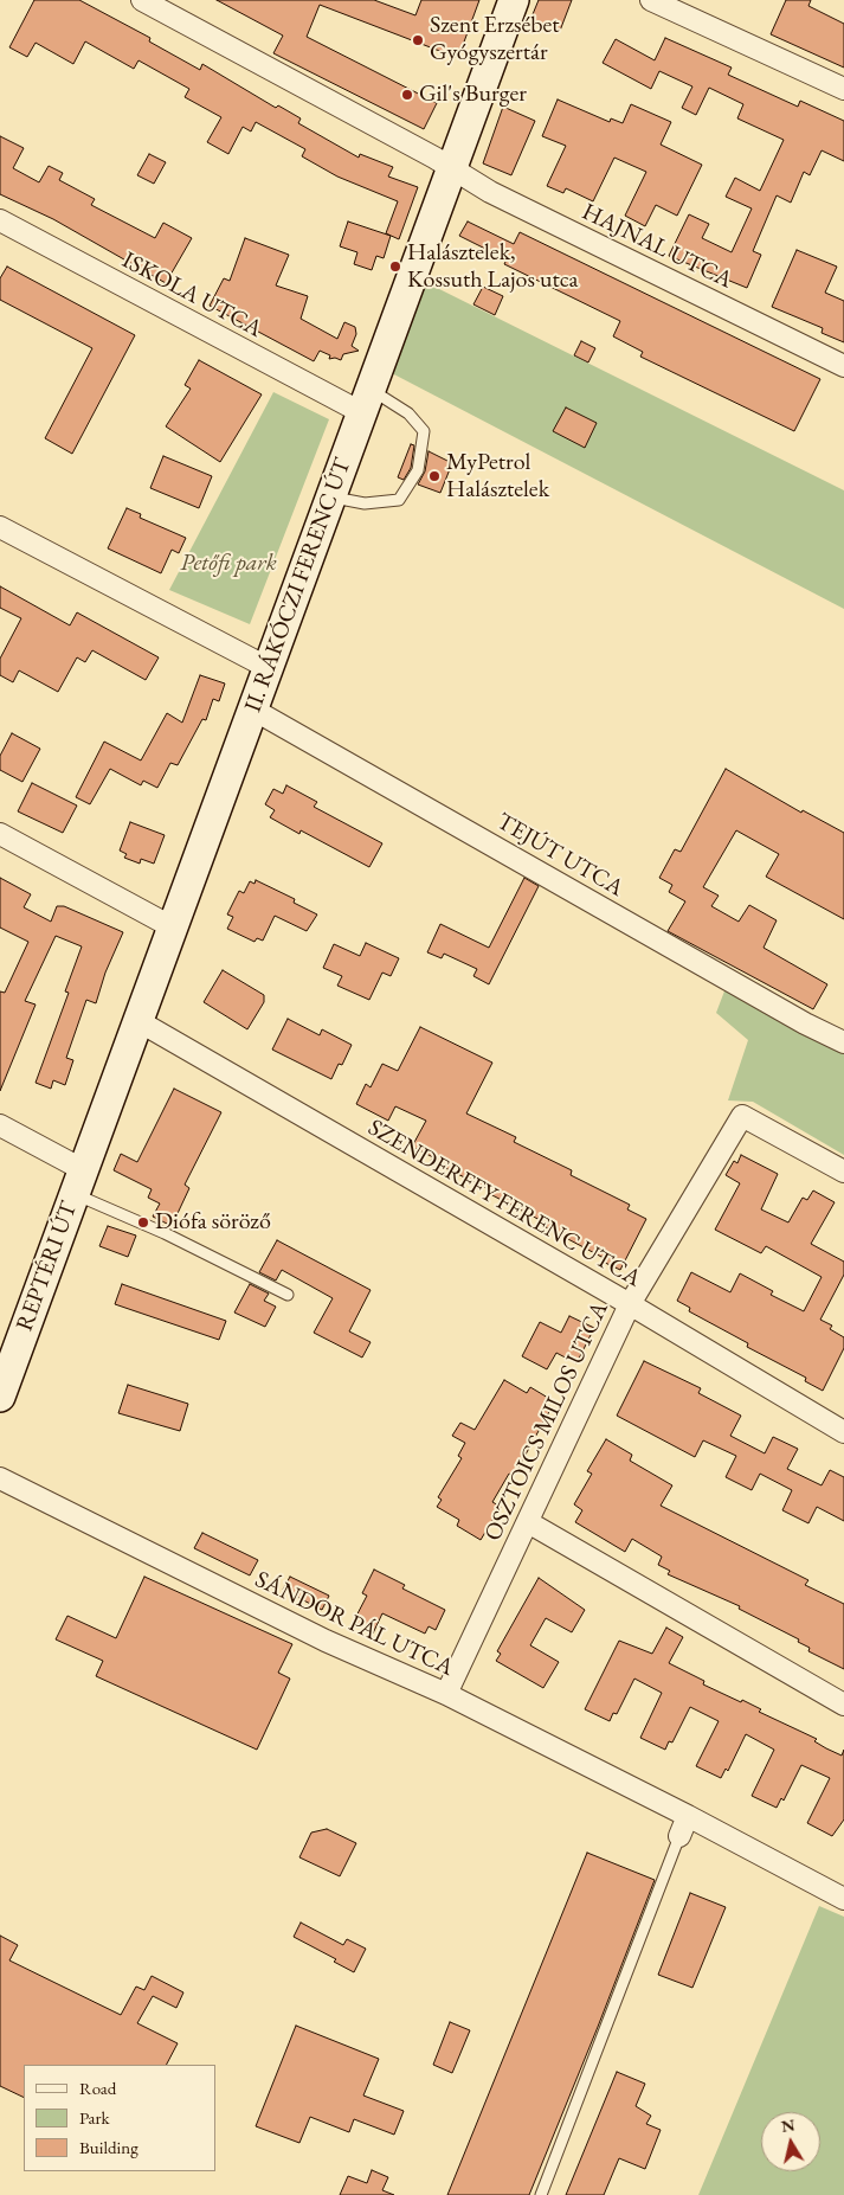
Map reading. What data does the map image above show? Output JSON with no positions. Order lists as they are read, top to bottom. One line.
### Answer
{"streets":{"main road":["II. RÁKÓCZI FERENC ÚT","REPTÉRI ÚT"],"street":["HAJNAL UTCA","ISKOLA UTCA","TEJÚT UTCA","SZENDERFFY FERENC UTCA","OSZTOICS MILOS UTCA","SÁNDOR PÁL UTCA"]},"crossings":[["HAJNAL UTCA","II. RÁKÓCZI FERENC ÚT"],["ISKOLA UTCA","II. RÁKÓCZI FERENC ÚT"],["II. RÁKÓCZI FERENC ÚT","TEJÚT UTCA"],["II. RÁKÓCZI FERENC ÚT","SZENDERFFY FERENC UTCA"],["II. RÁKÓCZI FERENC ÚT","REPTÉRI ÚT"],["SZENDERFFY FERENC UTCA","OSZTOICS MILOS UTCA"],["OSZTOICS MILOS UTCA","SÁNDOR PÁL UTCA"]],"parks":["Petőfi park"],"places":["Szent Erzsébet Gyógyszertár","Gil's Burger","Halásztelek, Kossuth Lajos utca","MyPetrol Halásztelek","Diófa söröző"],"legend":["Road","Park","Building"],"north":"top"}
